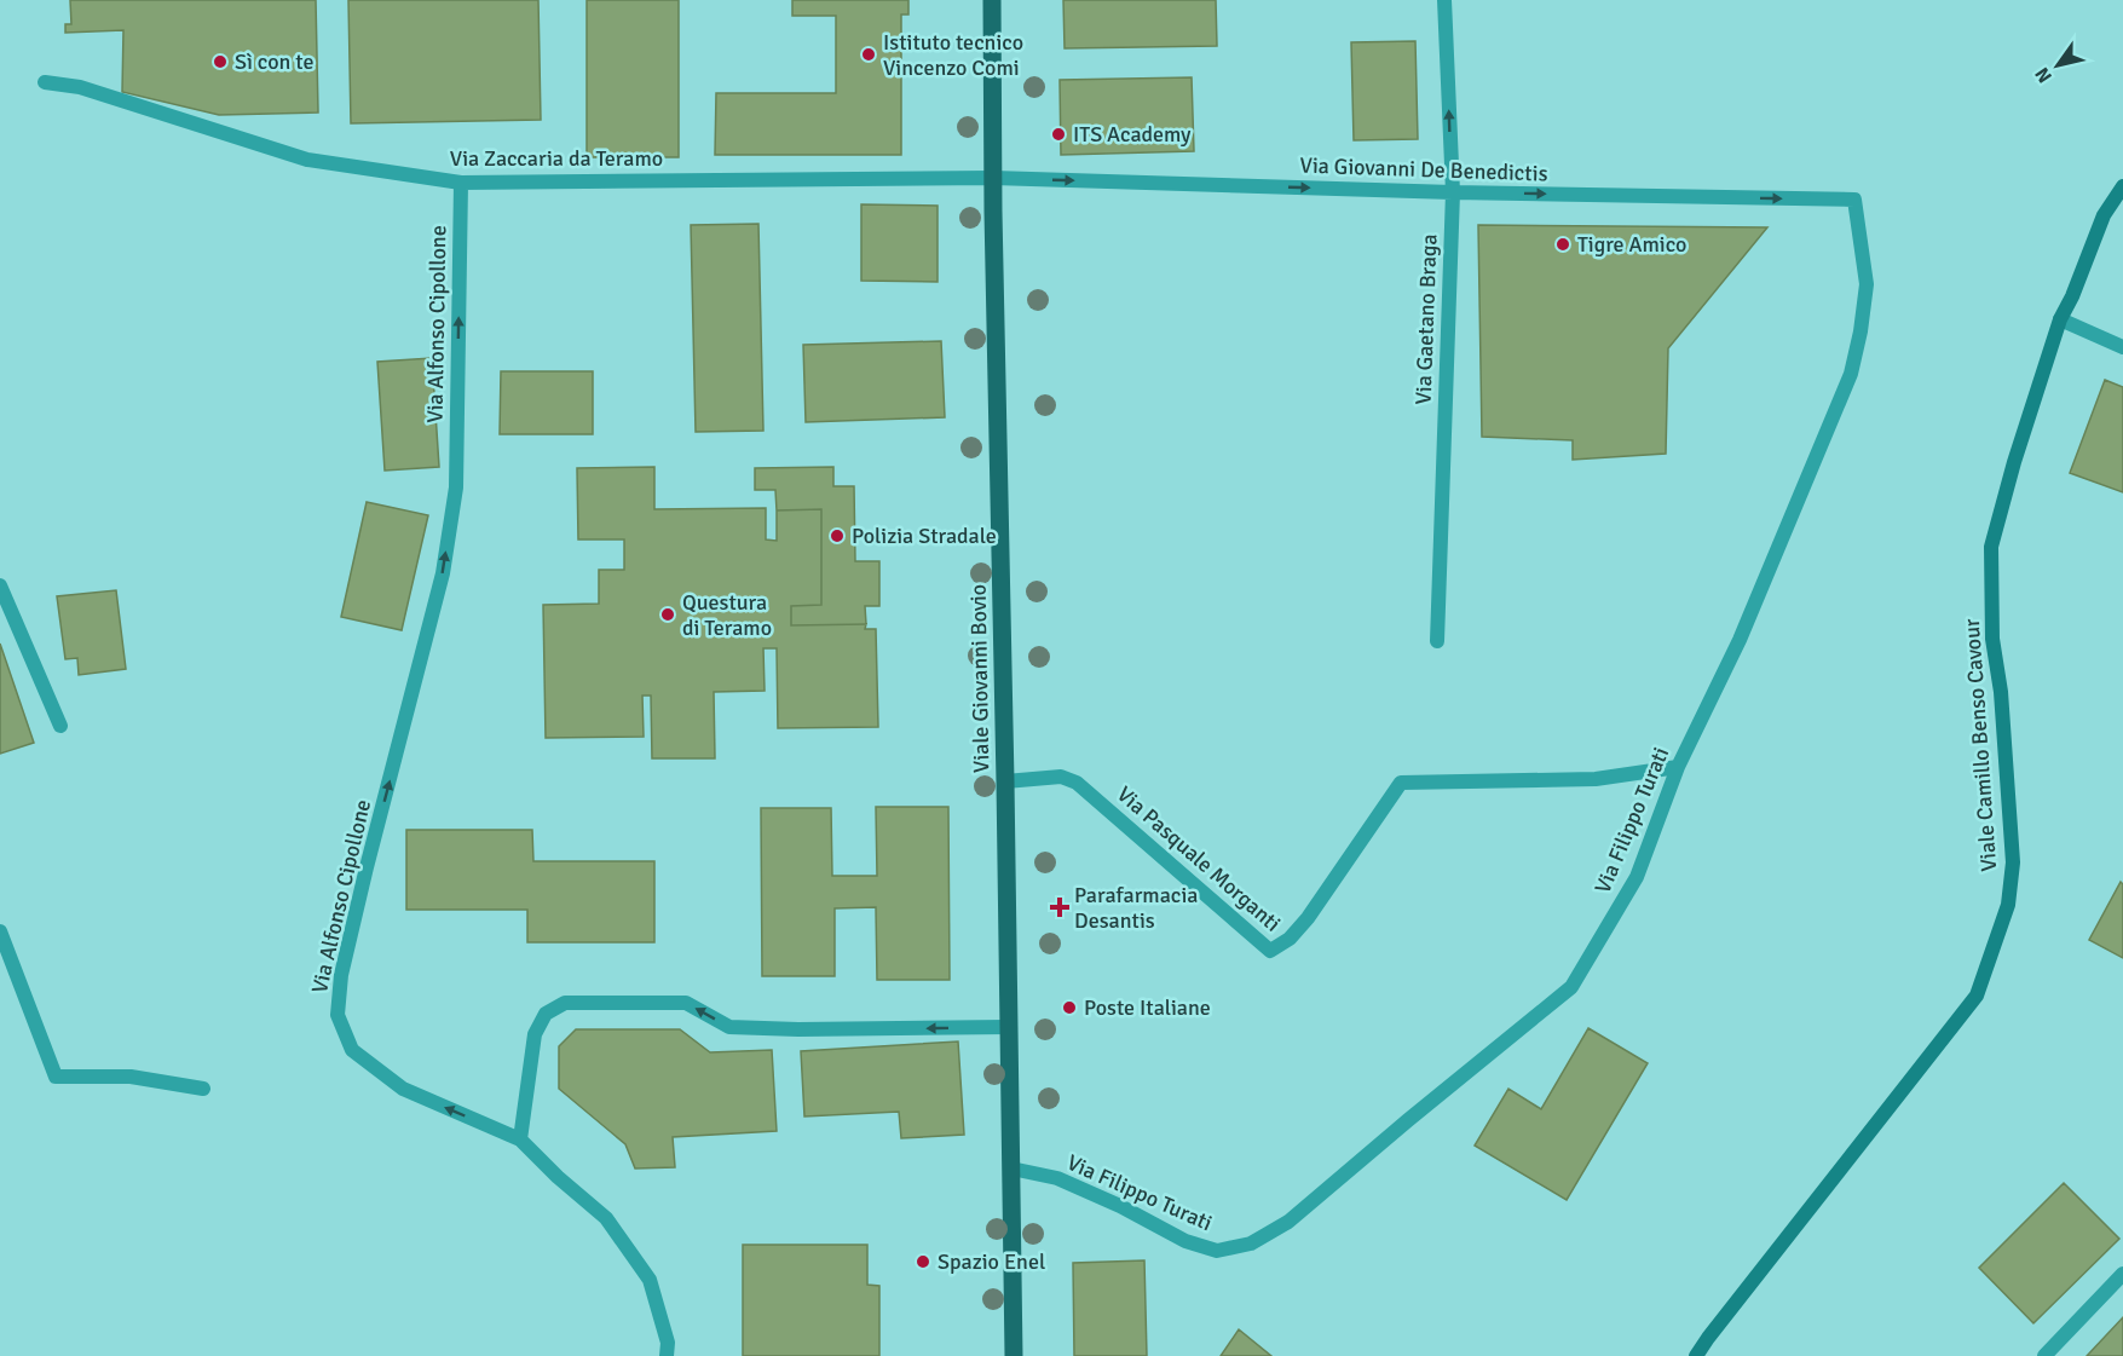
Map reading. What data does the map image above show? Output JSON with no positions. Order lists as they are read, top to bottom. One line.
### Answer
{"streets":{"main road":["Viale Giovanni Bovio"],"street":["Via Zaccaria da Teramo","Via Giovanni De Benedictis","Via Gaetano Braga","Via Alfonso Cipollone","Viale Camillo Benso Cavour","Via Filippo Turati","Via Pasquale Morganti"]},"crossings":[["Via Zaccaria da Teramo","Via Giovanni De Benedictis"],["Via Zaccaria da Teramo","Via Alfonso Cipollone"],["Via Zaccaria da Teramo","Viale Giovanni Bovio"],["Via Giovanni De Benedictis","Via Gaetano Braga"],["Via Giovanni De Benedictis","Viale Giovanni Bovio"],["Via Giovanni De Benedictis","Via Filippo Turati"],["Viale Giovanni Bovio","Via Filippo Turati"],["Viale Giovanni Bovio","Via Pasquale Morganti"],["Via Filippo Turati","Via Pasquale Morganti"]],"one_way":["Via Giovanni De Benedictis","Via Alfonso Cipollone"],"places":{"other":["Istituto tecnico Vincenzo Comi","Sì con te","ITS Academy","Tigre Amico","Polizia Stradale","Questura di Teramo","Poste Italiane","Spazio Enel"],"health":["Parafarmacia Desantis"]},"north":"bottom left"}
